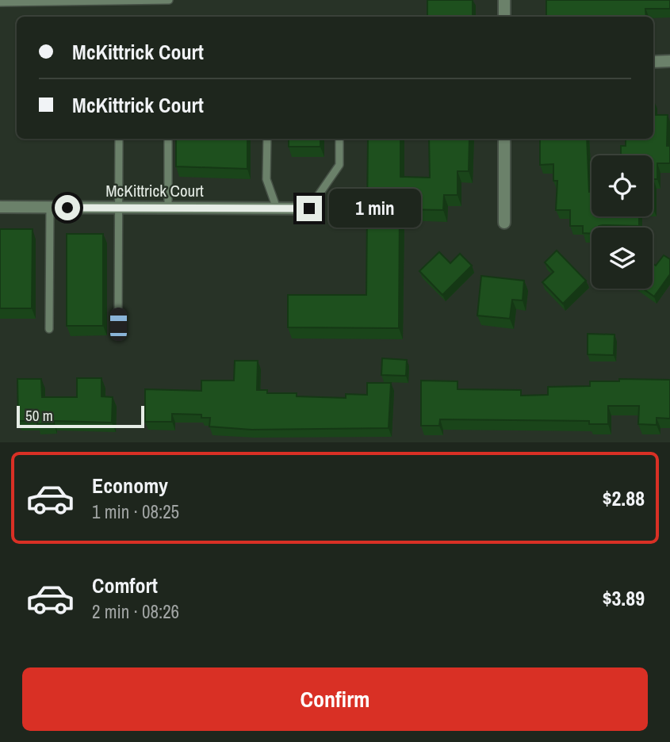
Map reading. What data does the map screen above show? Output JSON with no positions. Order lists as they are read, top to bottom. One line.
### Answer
{"streets":{"street":["McKittrick Court"]},"scale_bar":"50 m","page":{"banner":["McKittrick Court","McKittrick Court"],"bubble":"1 min","scale":"50 m","list":[{"name":"Economy","note":"1 min · 08:25","value":"$2.88"},{"name":"Comfort","note":"2 min · 08:26","value":"$3.89"}],"buttons":"Confirm"}}
